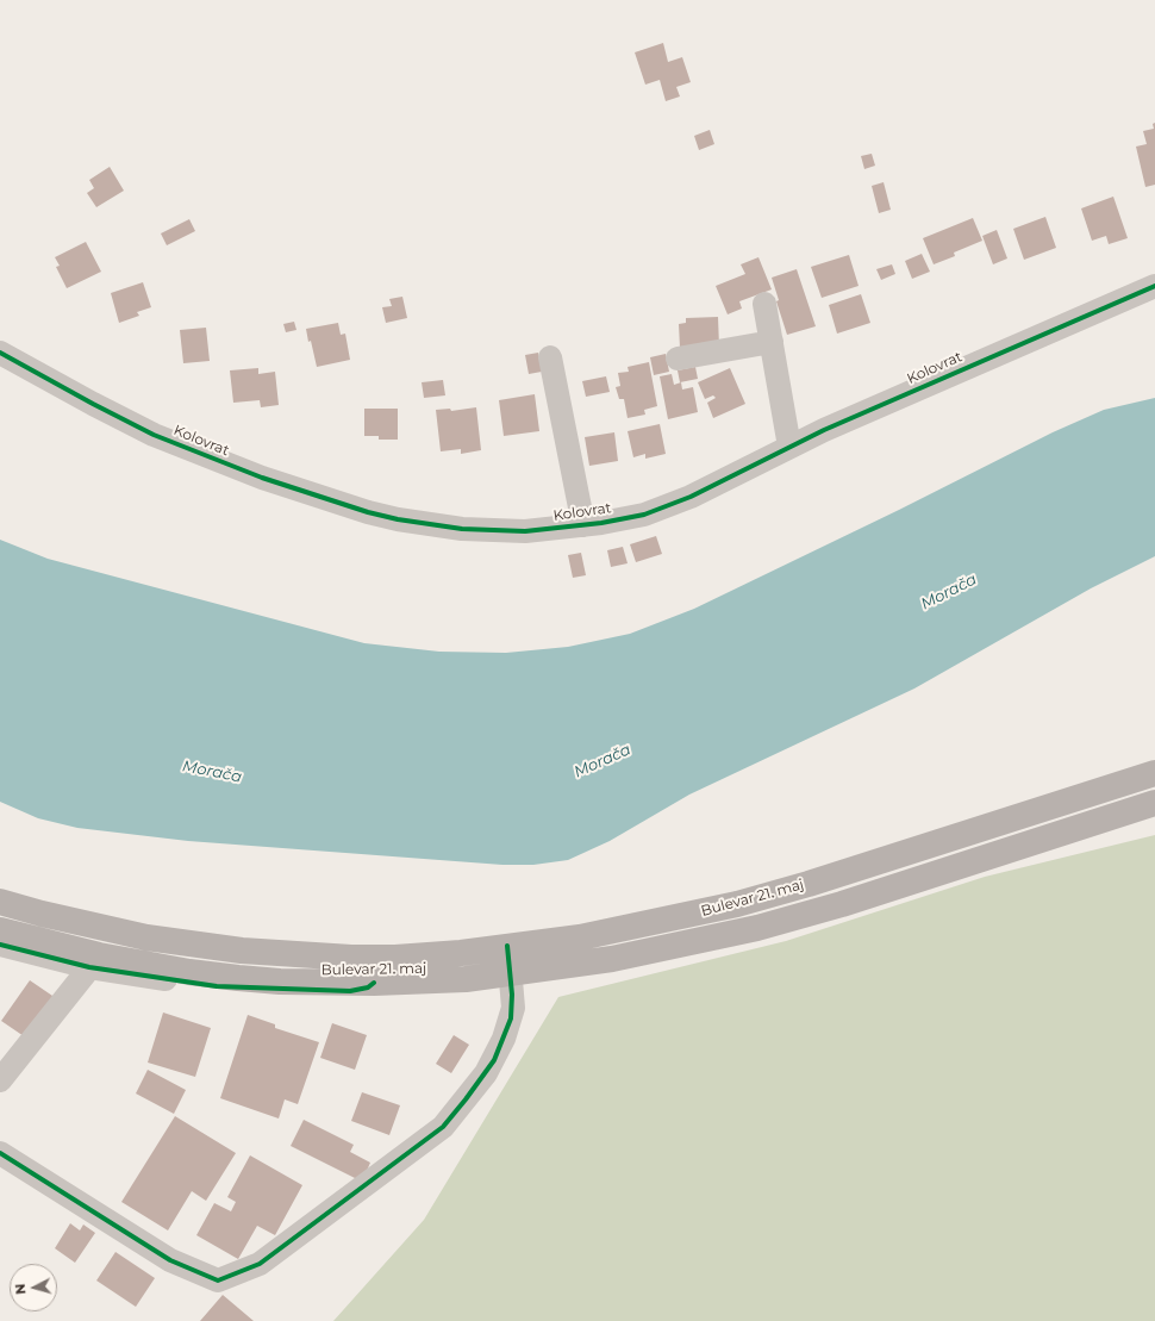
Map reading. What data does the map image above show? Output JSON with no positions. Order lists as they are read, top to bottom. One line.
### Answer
{"streets":{"main road":["Bulevar 21. maj"],"street":["Kolovrat"]},"water":["Morača"],"north":"left"}
